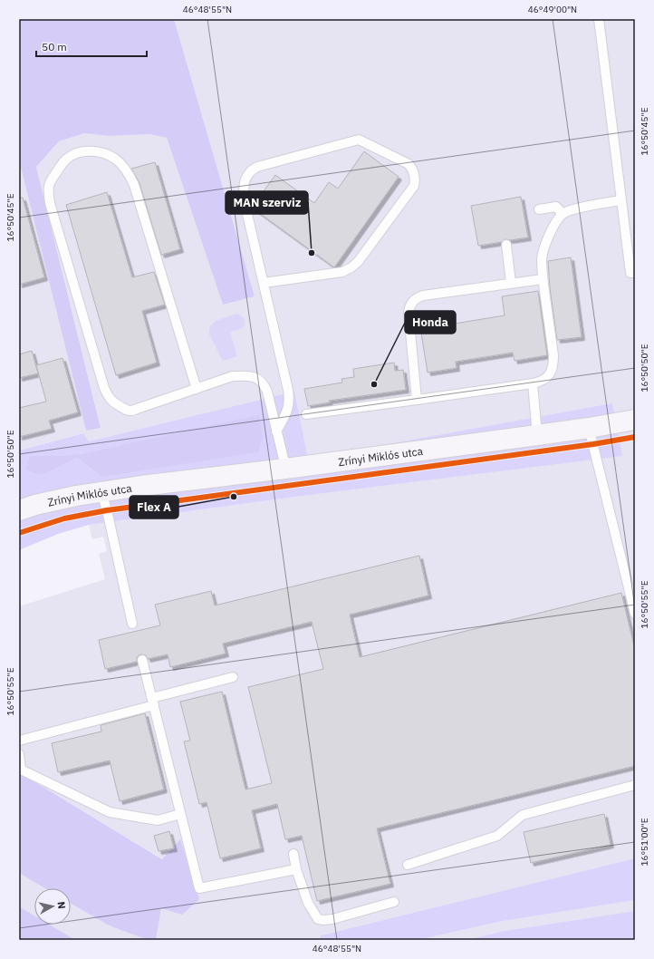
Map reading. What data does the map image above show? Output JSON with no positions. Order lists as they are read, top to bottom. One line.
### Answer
{"streets":{"main road":["Zrínyi Miklós utca"]},"places":["MAN szerviz","Honda","Flex A"],"scale_bar":"50 m","north":"right","coordinates":["46°48'55\"N","46°49'00\"N","16°50'45\"E","16°50'50\"E","16°50'55\"E","16°51'00\"E"]}
